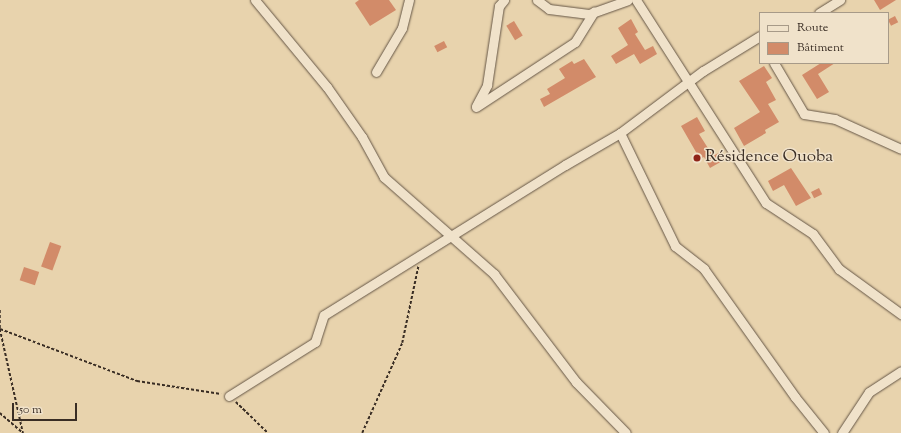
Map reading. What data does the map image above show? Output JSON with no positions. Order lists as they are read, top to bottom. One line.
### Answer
{"places":["Résidence Ouoba"],"legend":["Route","Bâtiment"],"scale_bar":"50 m"}
